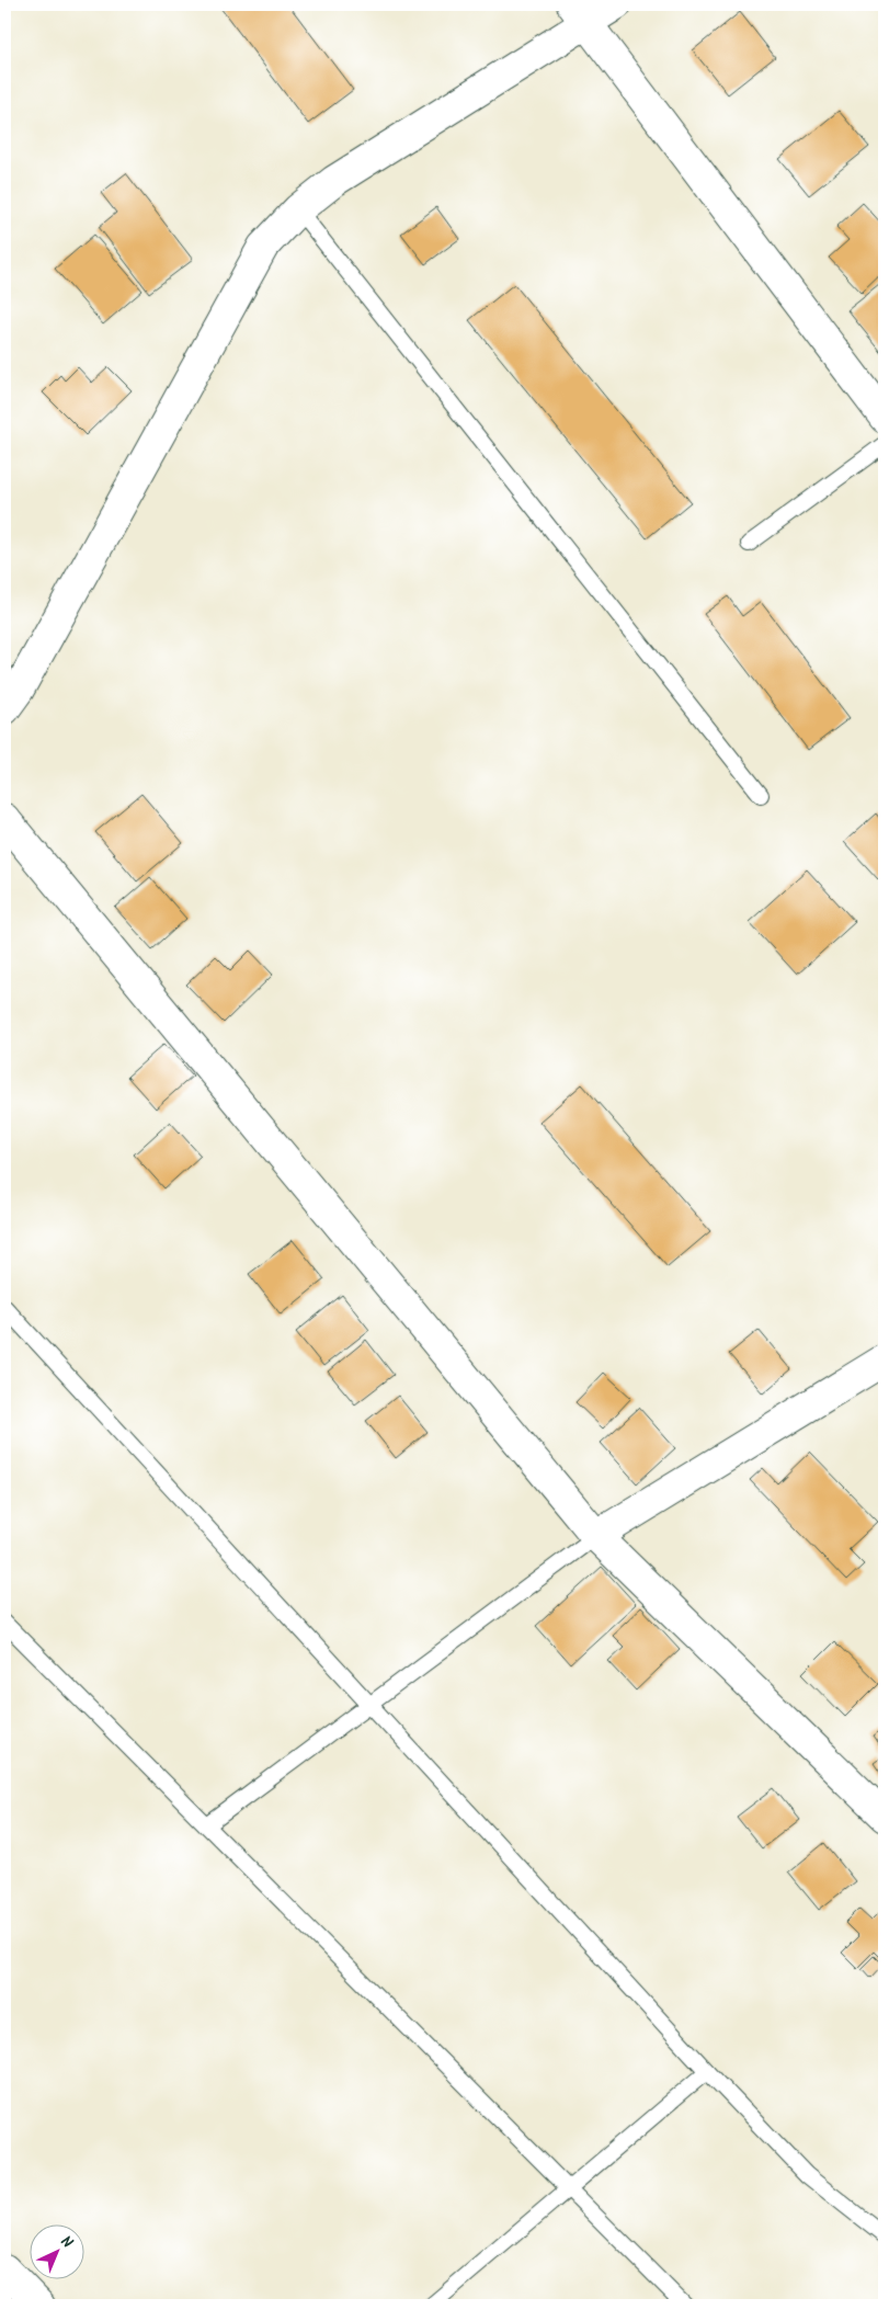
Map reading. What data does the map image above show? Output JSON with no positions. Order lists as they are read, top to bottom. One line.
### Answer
{"north":"top right"}
